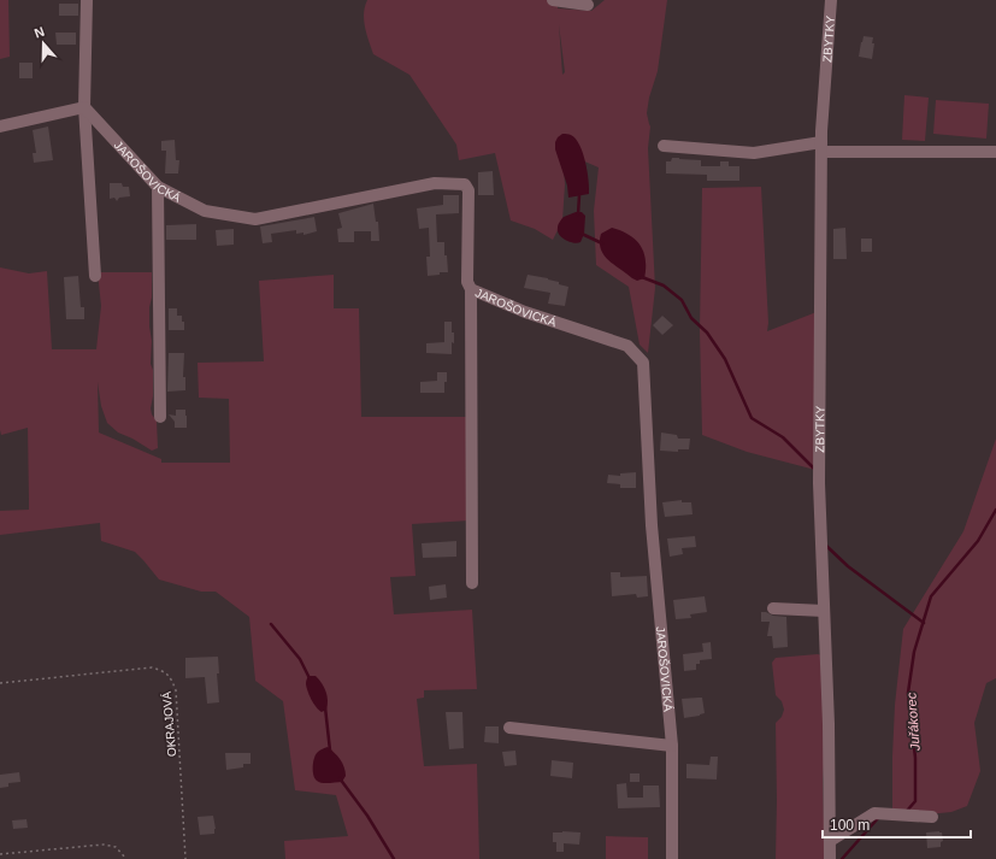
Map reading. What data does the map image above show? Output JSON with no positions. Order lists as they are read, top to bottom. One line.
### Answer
{"streets":{"street":["ZBYTKY","JAROŠOVICKÁ"],"path":["OKRAJOVÁ"]},"water":["Juřákorec"],"scale_bar":"100 m","north":"top"}
